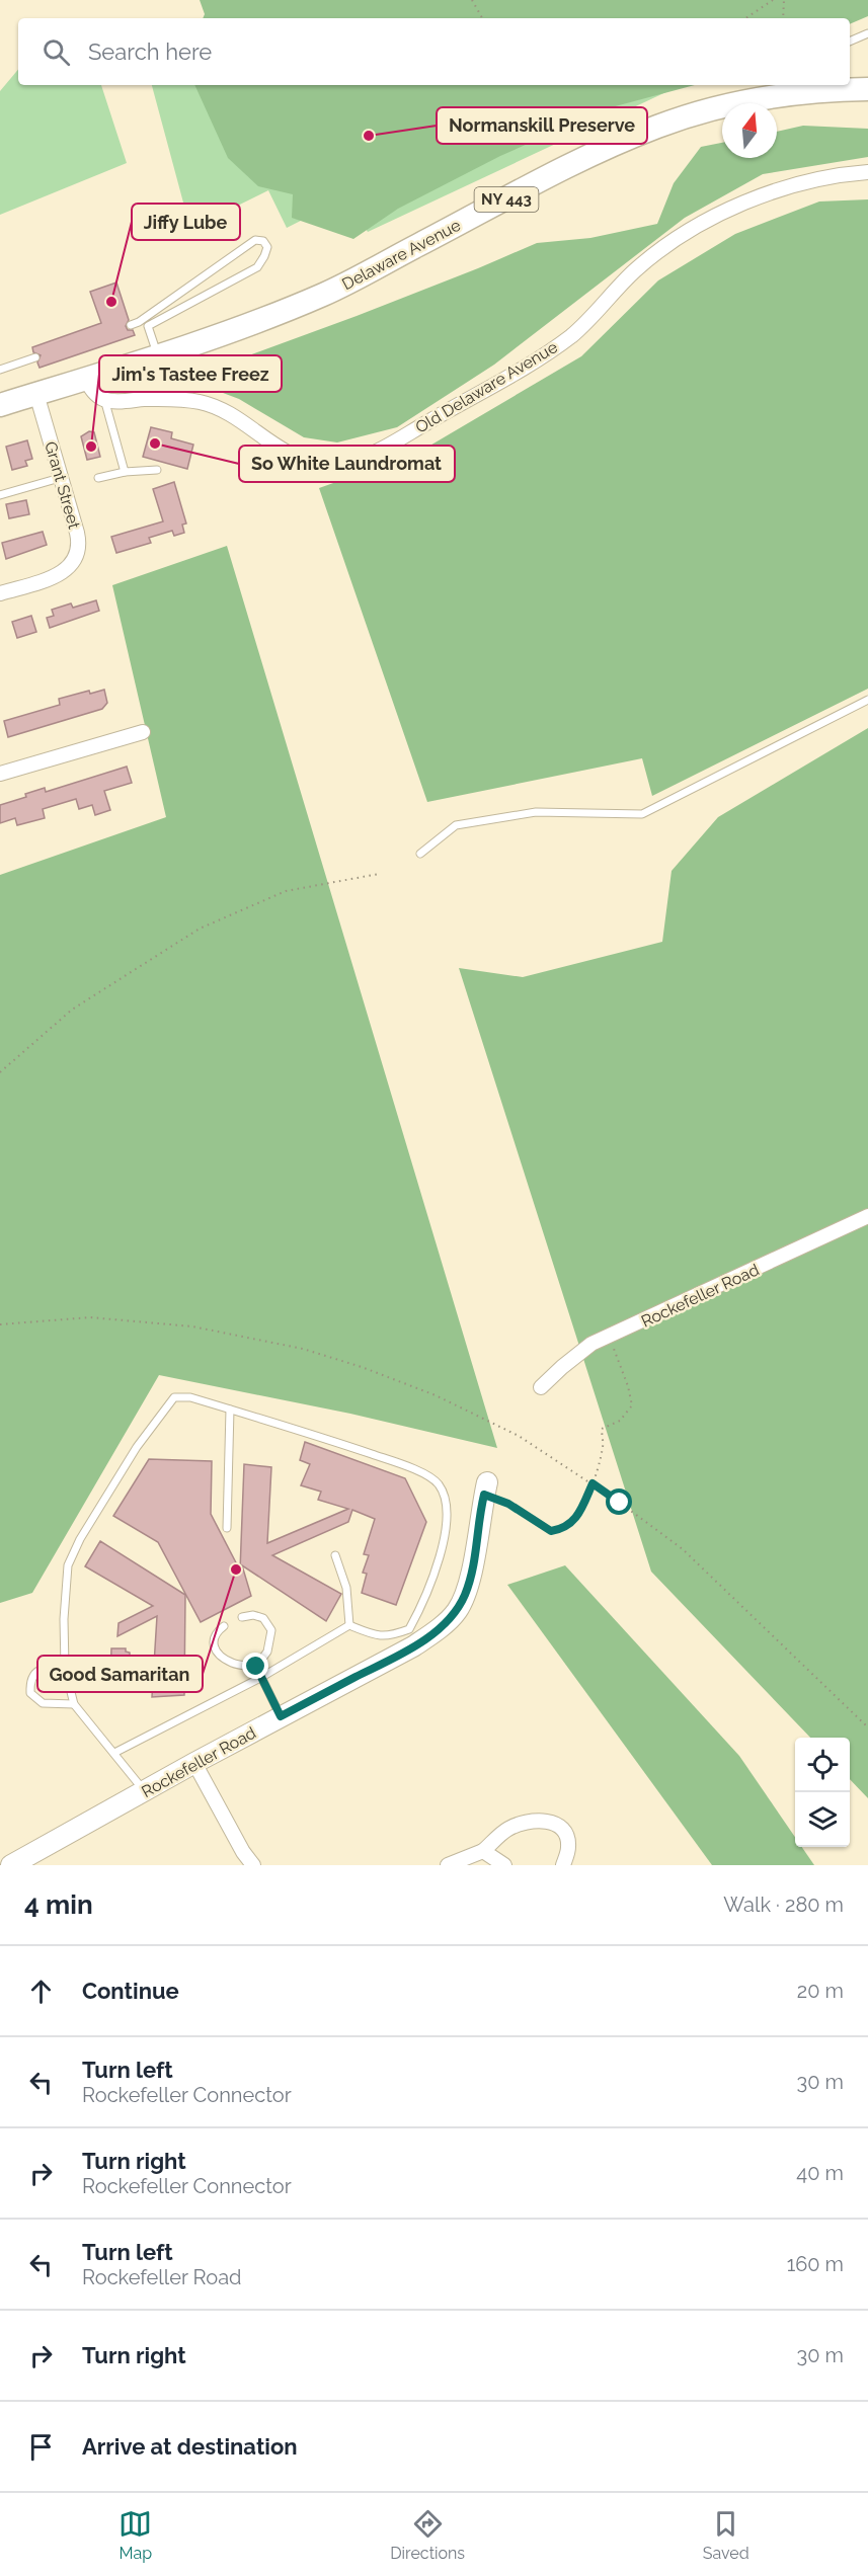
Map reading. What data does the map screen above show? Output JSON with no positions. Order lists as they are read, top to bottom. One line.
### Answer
{"streets":{"main road":["NY 443","Delaware Avenue"],"street":["Old Delaware Avenue","Grant Street","Rockefeller Road"]},"crossings":[["Delaware Avenue","Grant Street"]],"places":["Normanskill Preserve","Jiffy Lube","So White Laundromat","Jim's Tastee Freez","Good Samaritan"],"north":"top","page":{"search":"Search here","heading":["4 min","Walk · 280 m"],"list":[["Continue","20 m"],["Turn left","Rockefeller Connector","30 m"],["Turn right","Rockefeller Connector","40 m"],["Turn left","Rockefeller Road","160 m"],["Turn right","30 m"],"Arrive at destination"],"nav":["Map","Directions","Saved"]}}
